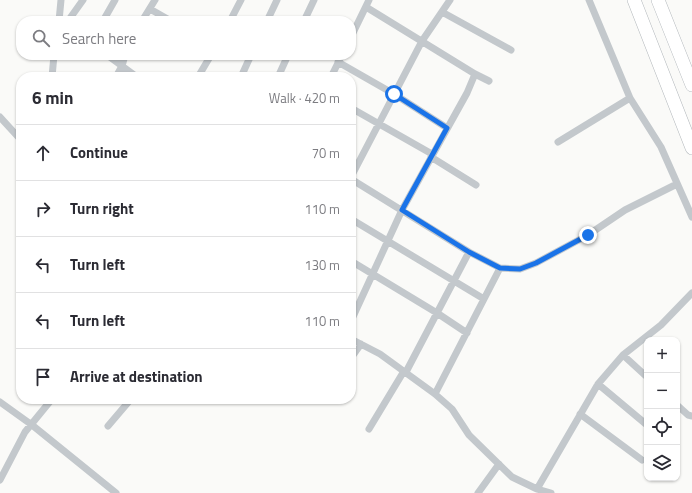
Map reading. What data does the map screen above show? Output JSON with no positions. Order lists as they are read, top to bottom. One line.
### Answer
{"page":{"search":"Search here","heading":["6 min","Walk · 420 m"],"list":[["Continue","70 m"],["Turn right","110 m"],["Turn left","130 m"],["Turn left","110 m"],"Arrive at destination"],"map_buttons":["+","−"]}}
